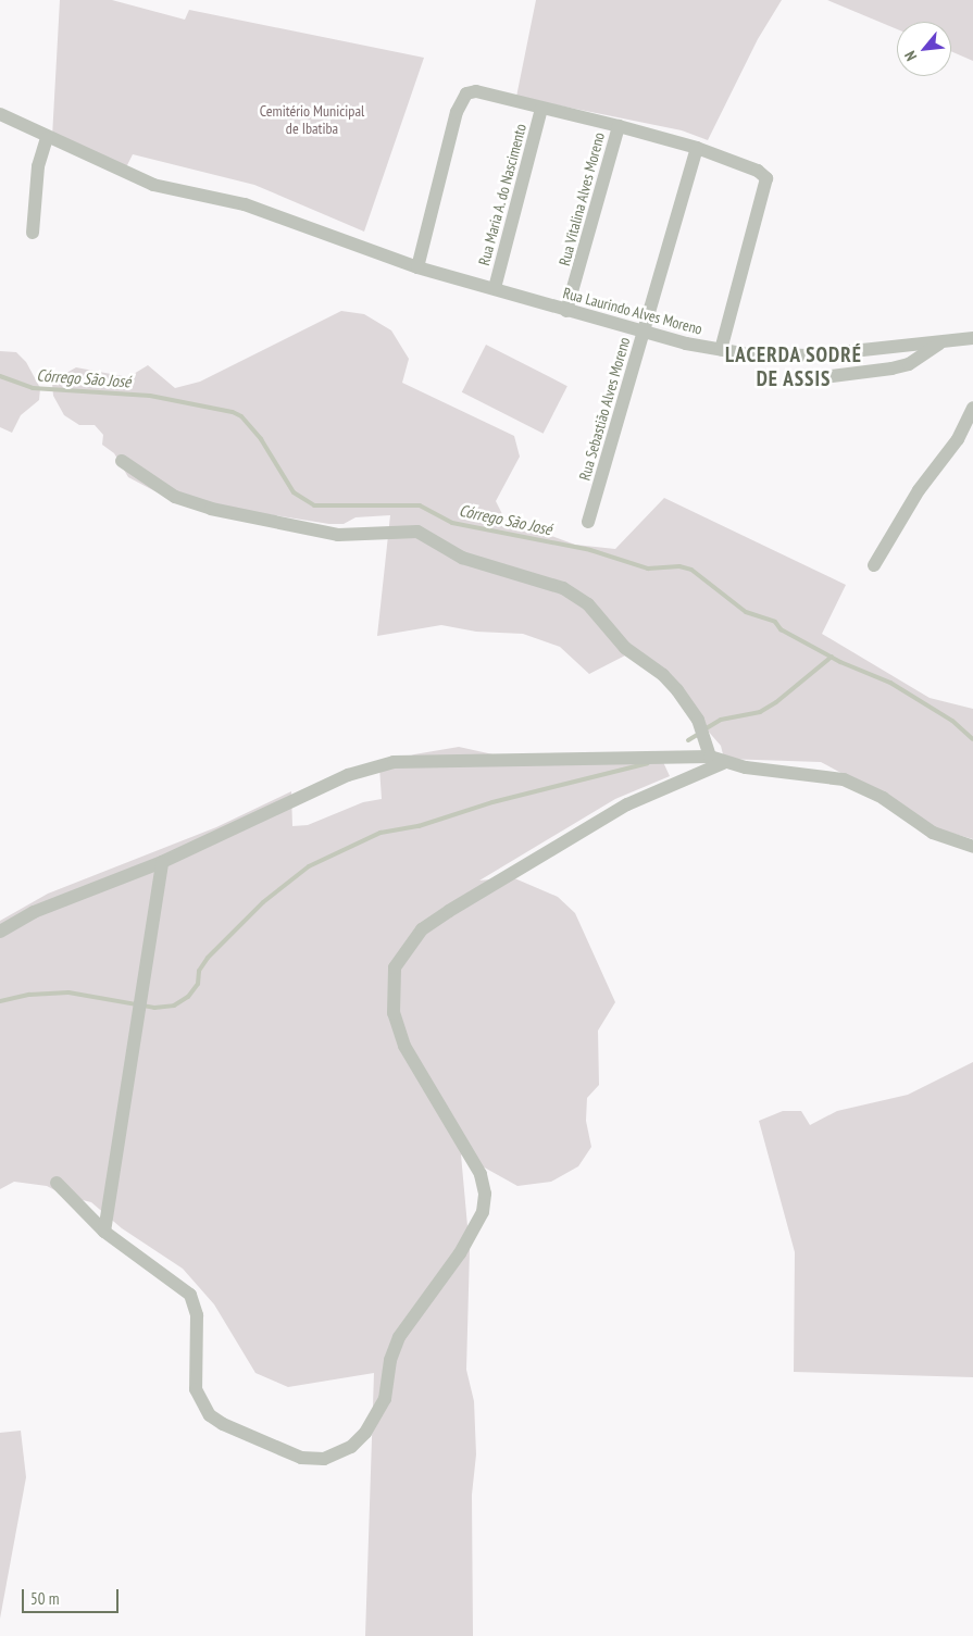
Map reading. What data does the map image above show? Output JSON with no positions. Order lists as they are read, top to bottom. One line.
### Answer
{"streets":{"street":["Rua Maria A. do Nascimento","Rua Vitalina Alves Moreno","Rua Laurindo Alves Moreno","Rua Sebastião Alves Moreno"]},"crossings":[["Rua Maria A. do Nascimento","Rua Laurindo Alves Moreno"],["Rua Vitalina Alves Moreno","Rua Laurindo Alves Moreno"],["Rua Laurindo Alves Moreno","Rua Sebastião Alves Moreno"]],"districts":["LACERDA SODRÉ DE ASSIS"],"water":["Córrego São José"],"parks":["Cemitério Municipal de Ibatiba"],"scale_bar":"50 m","north":"bottom left"}
